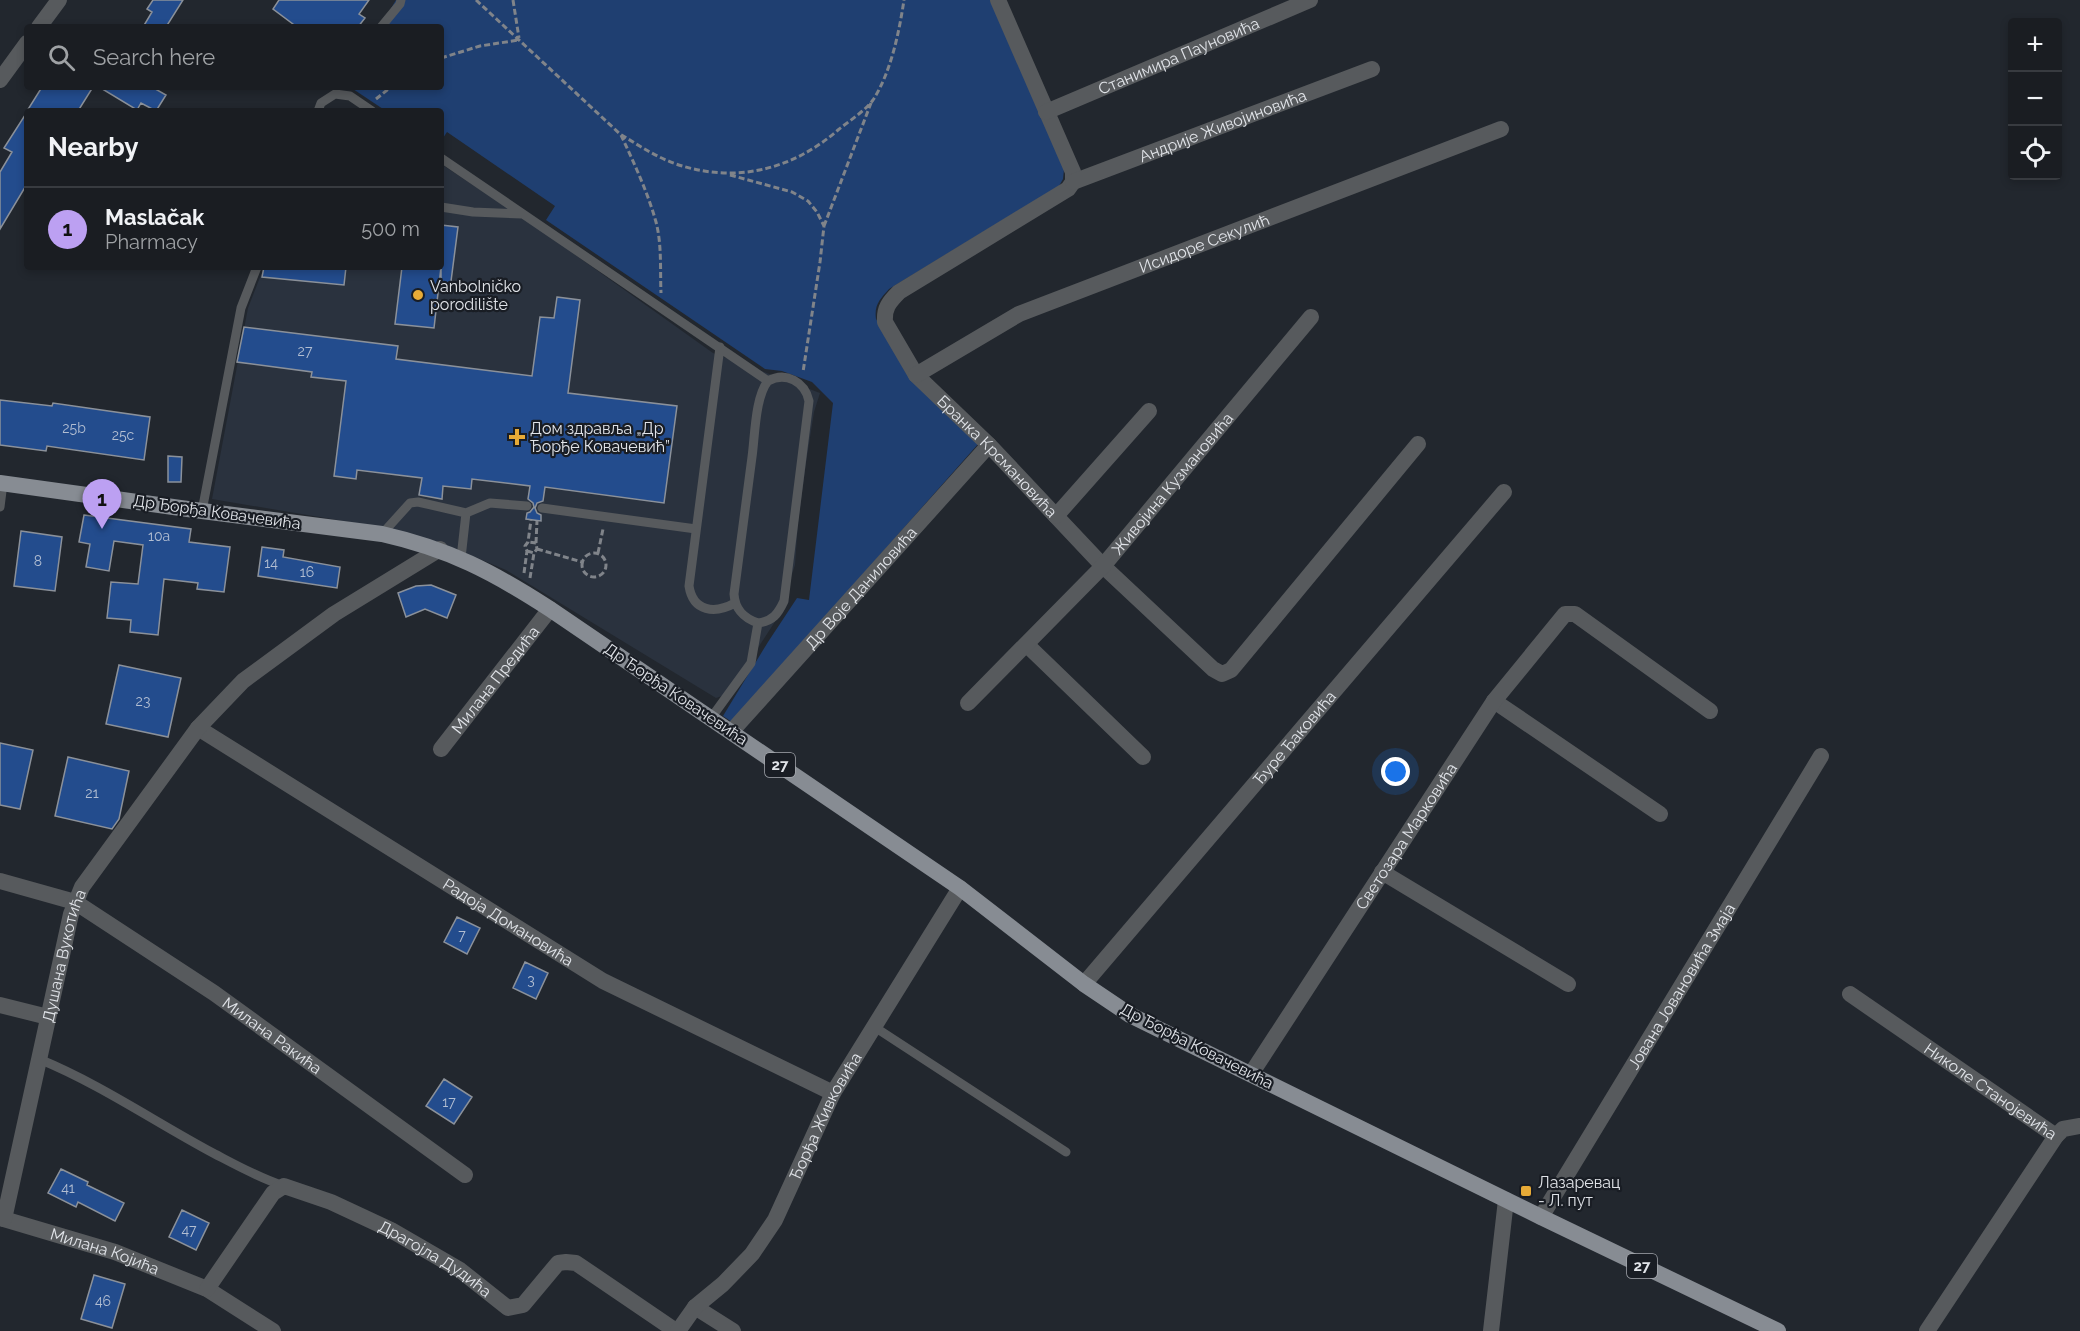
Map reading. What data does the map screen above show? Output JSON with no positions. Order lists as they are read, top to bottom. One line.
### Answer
{"streets":{"main road":["Др Ђорђа Ковачевића","27"],"street":["Станимира Пауновића","Андрије Живојиновића","Исидоре Секулић","Бранка Крсмановића","Живојина Кузмановића","Др Воје Даниловића","Милана Предића","Ђуре Ђаковића","Светозара Марковића","Радоја Домановића","Душана Вукотића","Јована Јовановића Змаја","Милана Ракића","Николе Станојевића","Ђорђа Живковића","Милана Којића","Драгојла Дудића"]},"crossings":[["Андрије Живојиновића","Бранка Крсмановића"],["Исидоре Секулић","Бранка Крсмановића"],["Бранка Крсмановића","Живојина Кузмановића"],["Бранка Крсмановића","Др Воје Даниловића"],["Др Ђорђа Ковачевића","Др Воје Даниловића"],["Др Ђорђа Ковачевића","Милана Предића"],["Др Ђорђа Ковачевића","Ђуре Ђаковића"],["Др Ђорђа Ковачевића","27"],["Др Ђорђа Ковачевића","Светозара Марковића"],["Др Ђорђа Ковачевића","Душана Вукотића"],["Др Ђорђа Ковачевића","Ђорђа Живковића"],["27","Јована Јовановића Змаја"],["Радоја Домановића","Душана Вукотића"],["Радоја Домановића","Ђорђа Живковића"],["Душана Вукотића","Милана Ракића"],["Душана Вукотића","Милана Којића"],["Ђорђа Живковића","Драгојла Дудића"]],"places":{"other":["Vanbolničko porodilište"],"health":["Дом здравља „Др Ђорђе Ковачевић”"],"transit":["Лазаревац - Л. пут"]},"house_numbers":["27","25b","25c","10a","8","14","16","23","21","7","3","17","41","47","46"],"page":{"map_buttons":["+","−"],"search":"Search here","heading":"Nearby","list":[{"mark":"1","name":"Maslačak","note":"Pharmacy","value":"500 m"}],"pins":"1"}}
